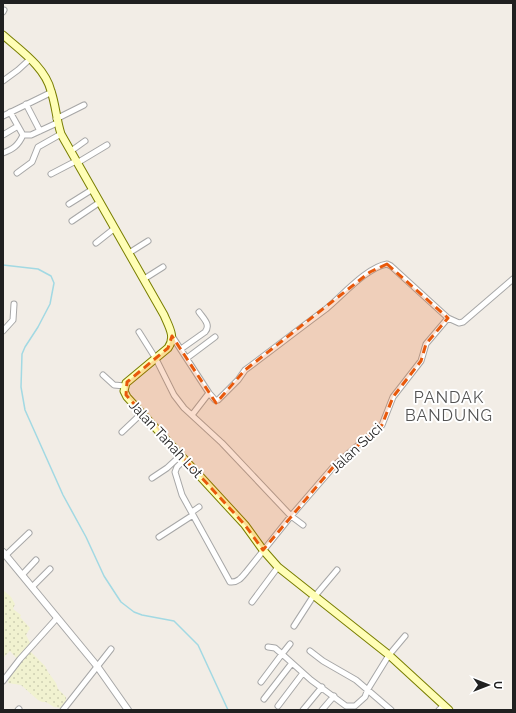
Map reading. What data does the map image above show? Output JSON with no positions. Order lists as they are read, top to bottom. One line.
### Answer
{"streets":{"main road":["Jalan Tanah Lot"],"street":["Jalan Suci"]},"crossings":[["Jalan Tanah Lot","Jalan Suci"]],"districts":["PANDAK BANDUNG"],"north":"right"}
